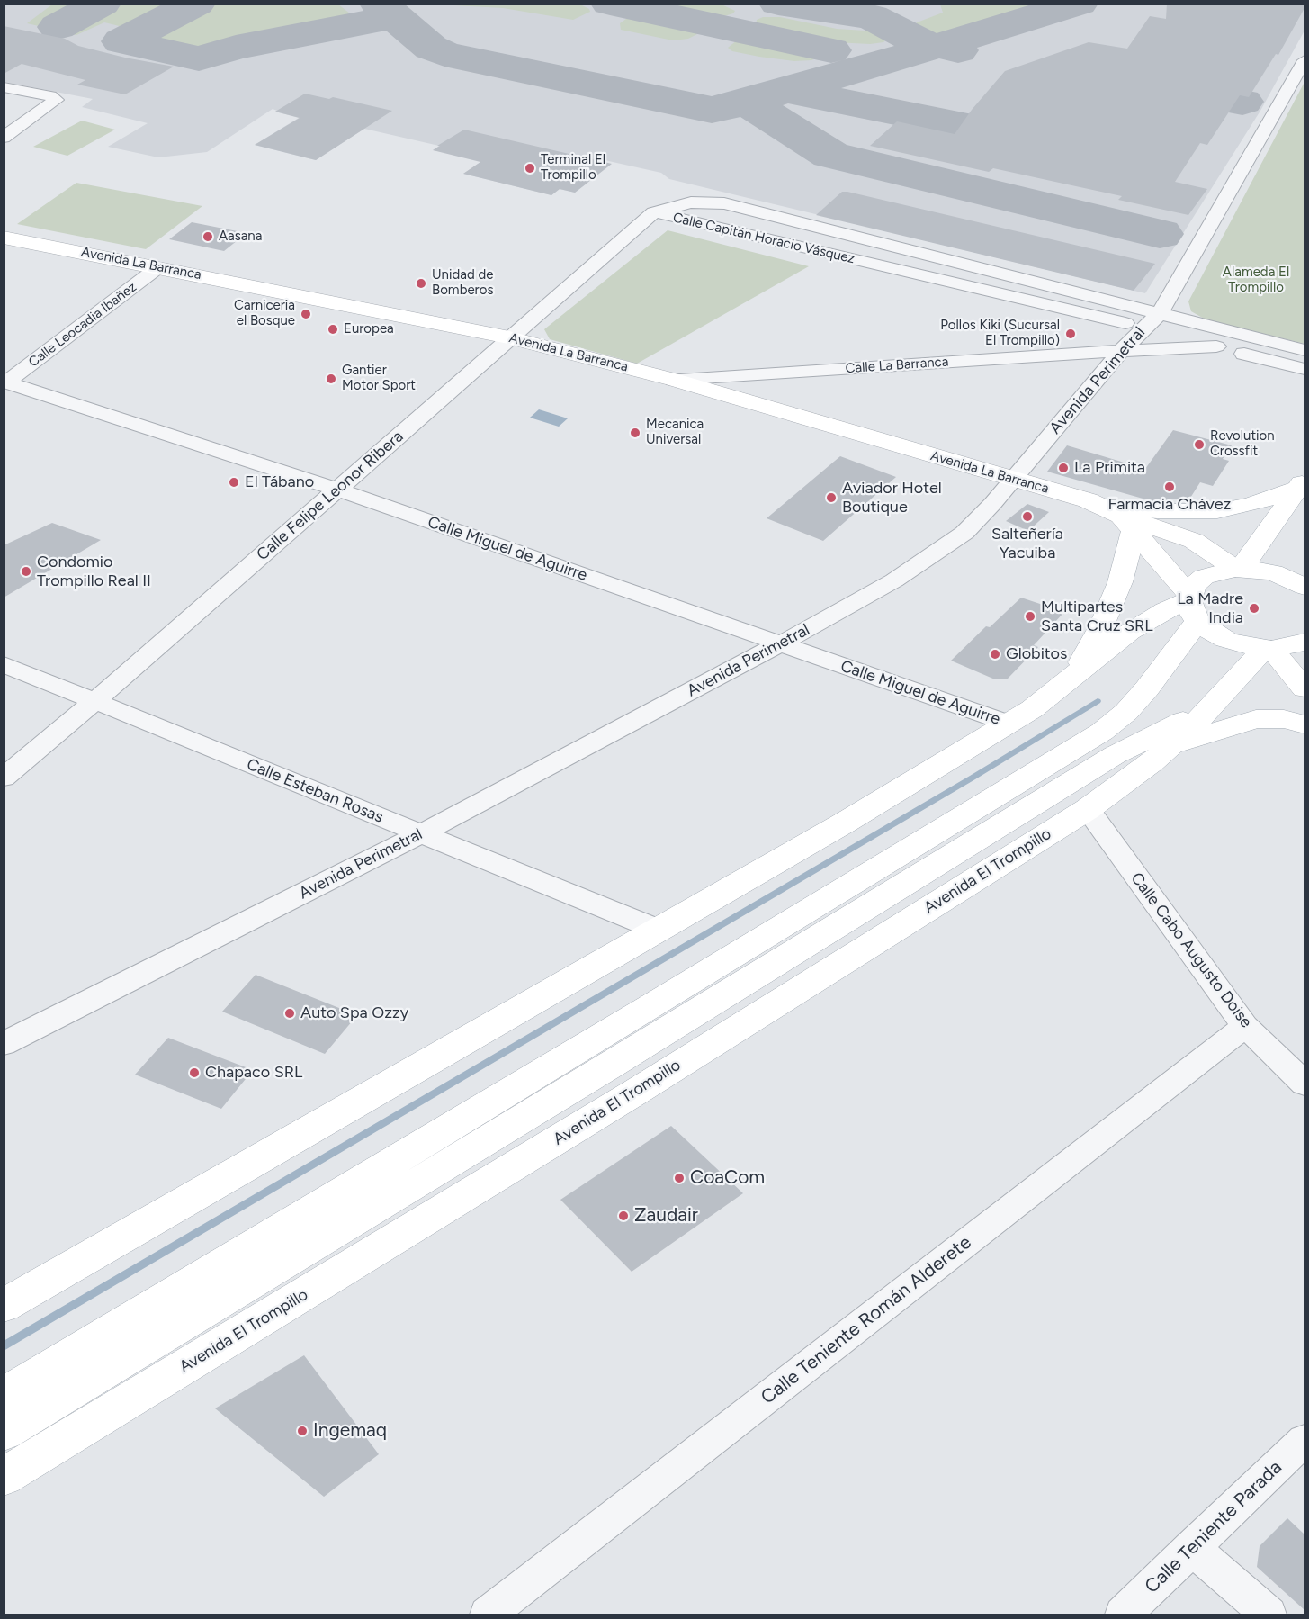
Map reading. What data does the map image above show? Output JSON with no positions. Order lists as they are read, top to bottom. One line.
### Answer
{"streets":{"main road":["Avenida La Barranca","Avenida El Trompillo"],"street":["Calle Capitán Horacio Vásquez","Calle Leocadia Ibañez","Calle La Barranca","Avenida Perimetral","Calle Felipe Leonor Ribera","Calle Miguel de Aguirre","Calle Esteban Rosas","Calle Cabo Augusto Doise","Calle Teniente Román Alderete","Calle Teniente Parada"]},"crossings":[["Calle Capitán Horacio Vásquez","Calle La Barranca"],["Calle Capitán Horacio Vásquez","Avenida Perimetral"],["Calle Capitán Horacio Vásquez","Calle Felipe Leonor Ribera"],["Avenida La Barranca","Calle Leocadia Ibañez"],["Avenida La Barranca","Calle La Barranca"],["Avenida La Barranca","Avenida Perimetral"],["Avenida La Barranca","Calle Felipe Leonor Ribera"],["Calle Leocadia Ibañez","Calle Miguel de Aguirre"],["Calle La Barranca","Avenida Perimetral"],["Avenida Perimetral","Calle Miguel de Aguirre"],["Avenida Perimetral","Calle Esteban Rosas"],["Calle Felipe Leonor Ribera","Calle Miguel de Aguirre"],["Calle Felipe Leonor Ribera","Calle Esteban Rosas"],["Avenida El Trompillo","Calle Cabo Augusto Doise"],["Calle Cabo Augusto Doise","Calle Teniente Román Alderete"]],"parks":["Alameda El Trompillo"],"places":["Terminal El Trompillo","Aasana","Unidad de Bomberos","Carniceria el Bosque","Europea","Pollos Kiki (Sucursal El Trompillo)","Gantier Motor Sport","Mecanica Universal","Revolution Crossfit","La Primita","El Tábano","Farmacia Chávez","Aviador Hotel Boutique","Salteñería Yacuiba","Condomio Trompillo Real II","La Madre India","Multipartes Santa Cruz SRL","Globitos","Auto Spa Ozzy","Chapaco SRL","CoaCom","Zaudair","Ingemaq"]}
